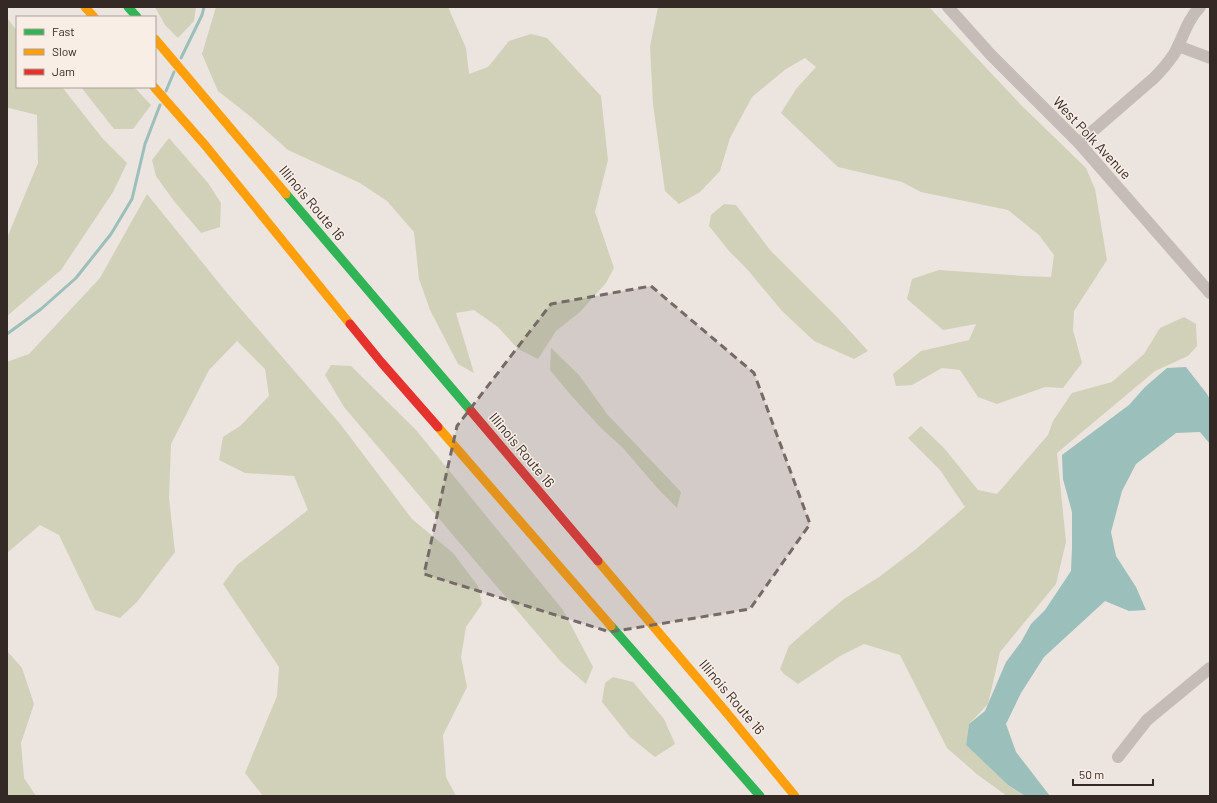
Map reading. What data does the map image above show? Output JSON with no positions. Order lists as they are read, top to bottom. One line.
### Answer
{"streets":{"main road":["Illinois Route 16"],"street":["West Polk Avenue"]},"legend":["Fast","Slow","Jam"],"scale_bar":"50 m"}
